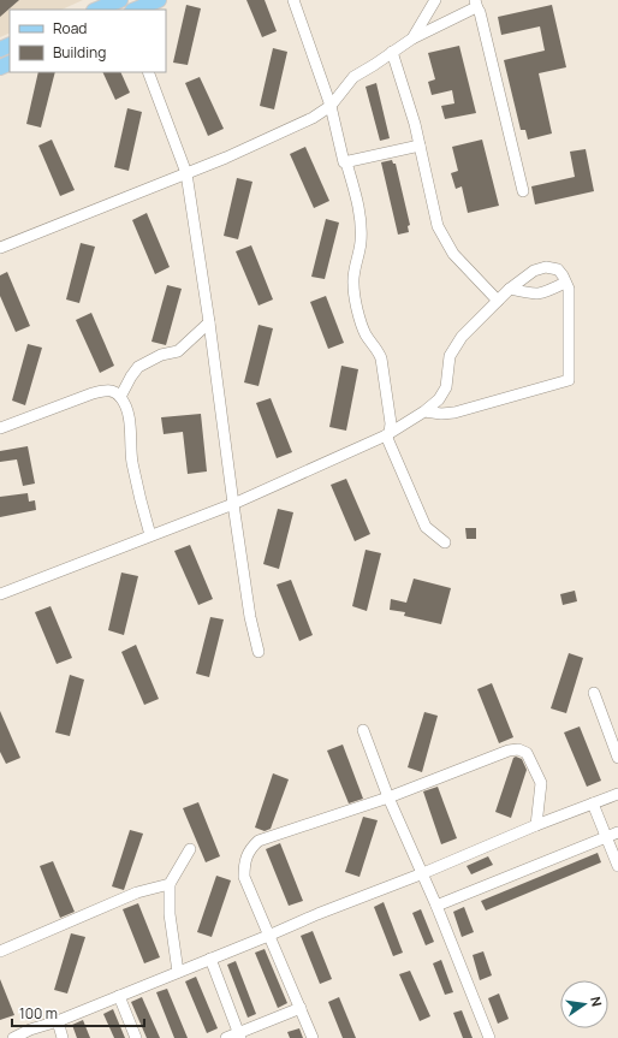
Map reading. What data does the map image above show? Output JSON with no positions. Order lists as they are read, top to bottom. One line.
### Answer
{"legend":["Road","Building"],"scale_bar":"100 m","north":"right"}
